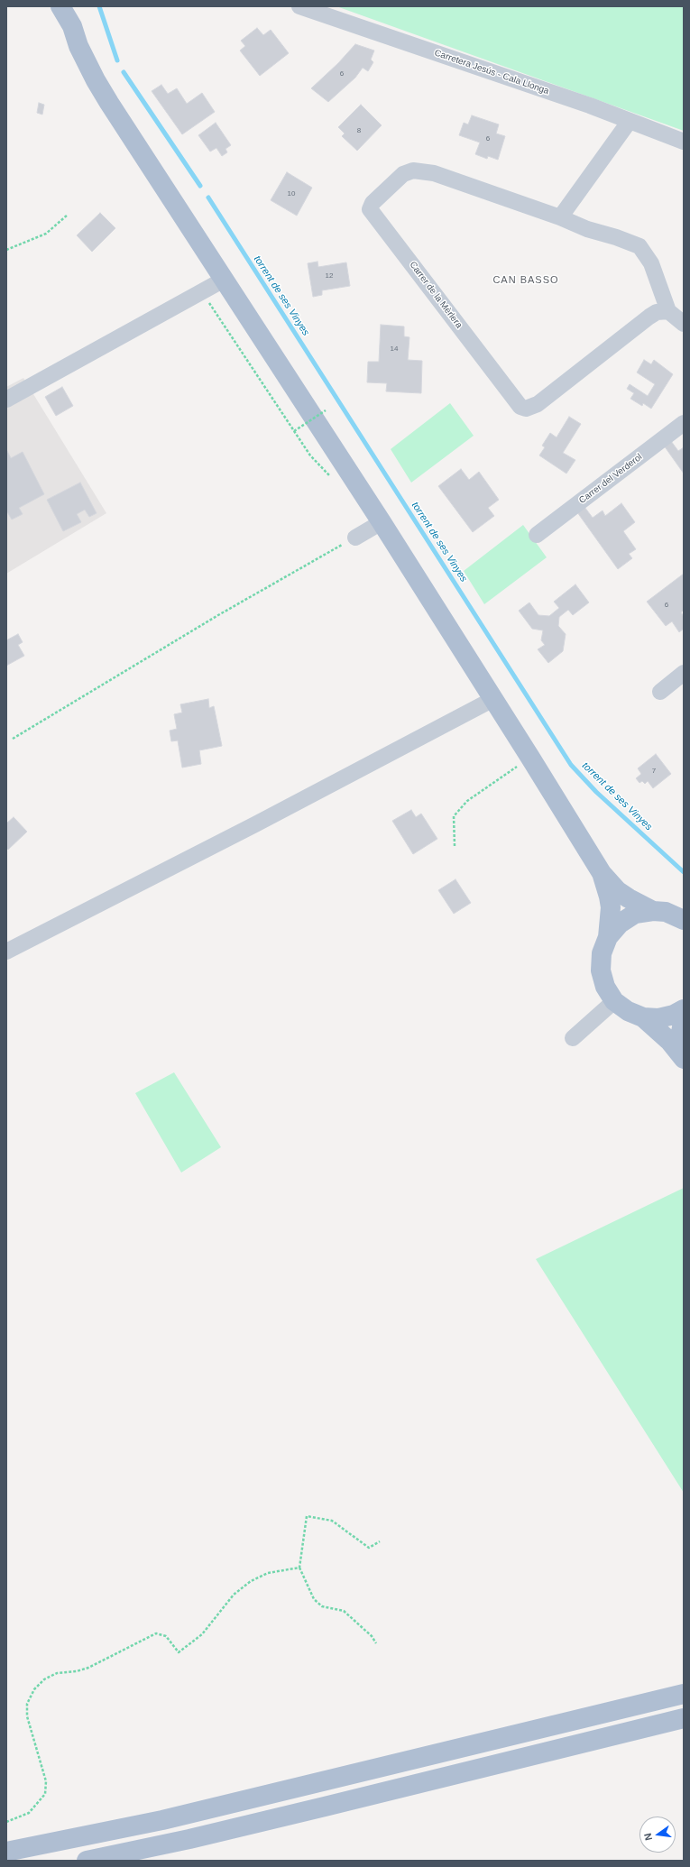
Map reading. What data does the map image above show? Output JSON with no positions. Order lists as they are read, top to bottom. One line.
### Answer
{"streets":{"street":["Carretera Jesús - Cala Llonga","Carrer de la Mèrlera","Carrer del Verderol"]},"districts":["CAN BASSO"],"water":["torrent de ses Vinyes"],"house_numbers":["6","8","6","10","12","14","6","7"],"north":"left"}
